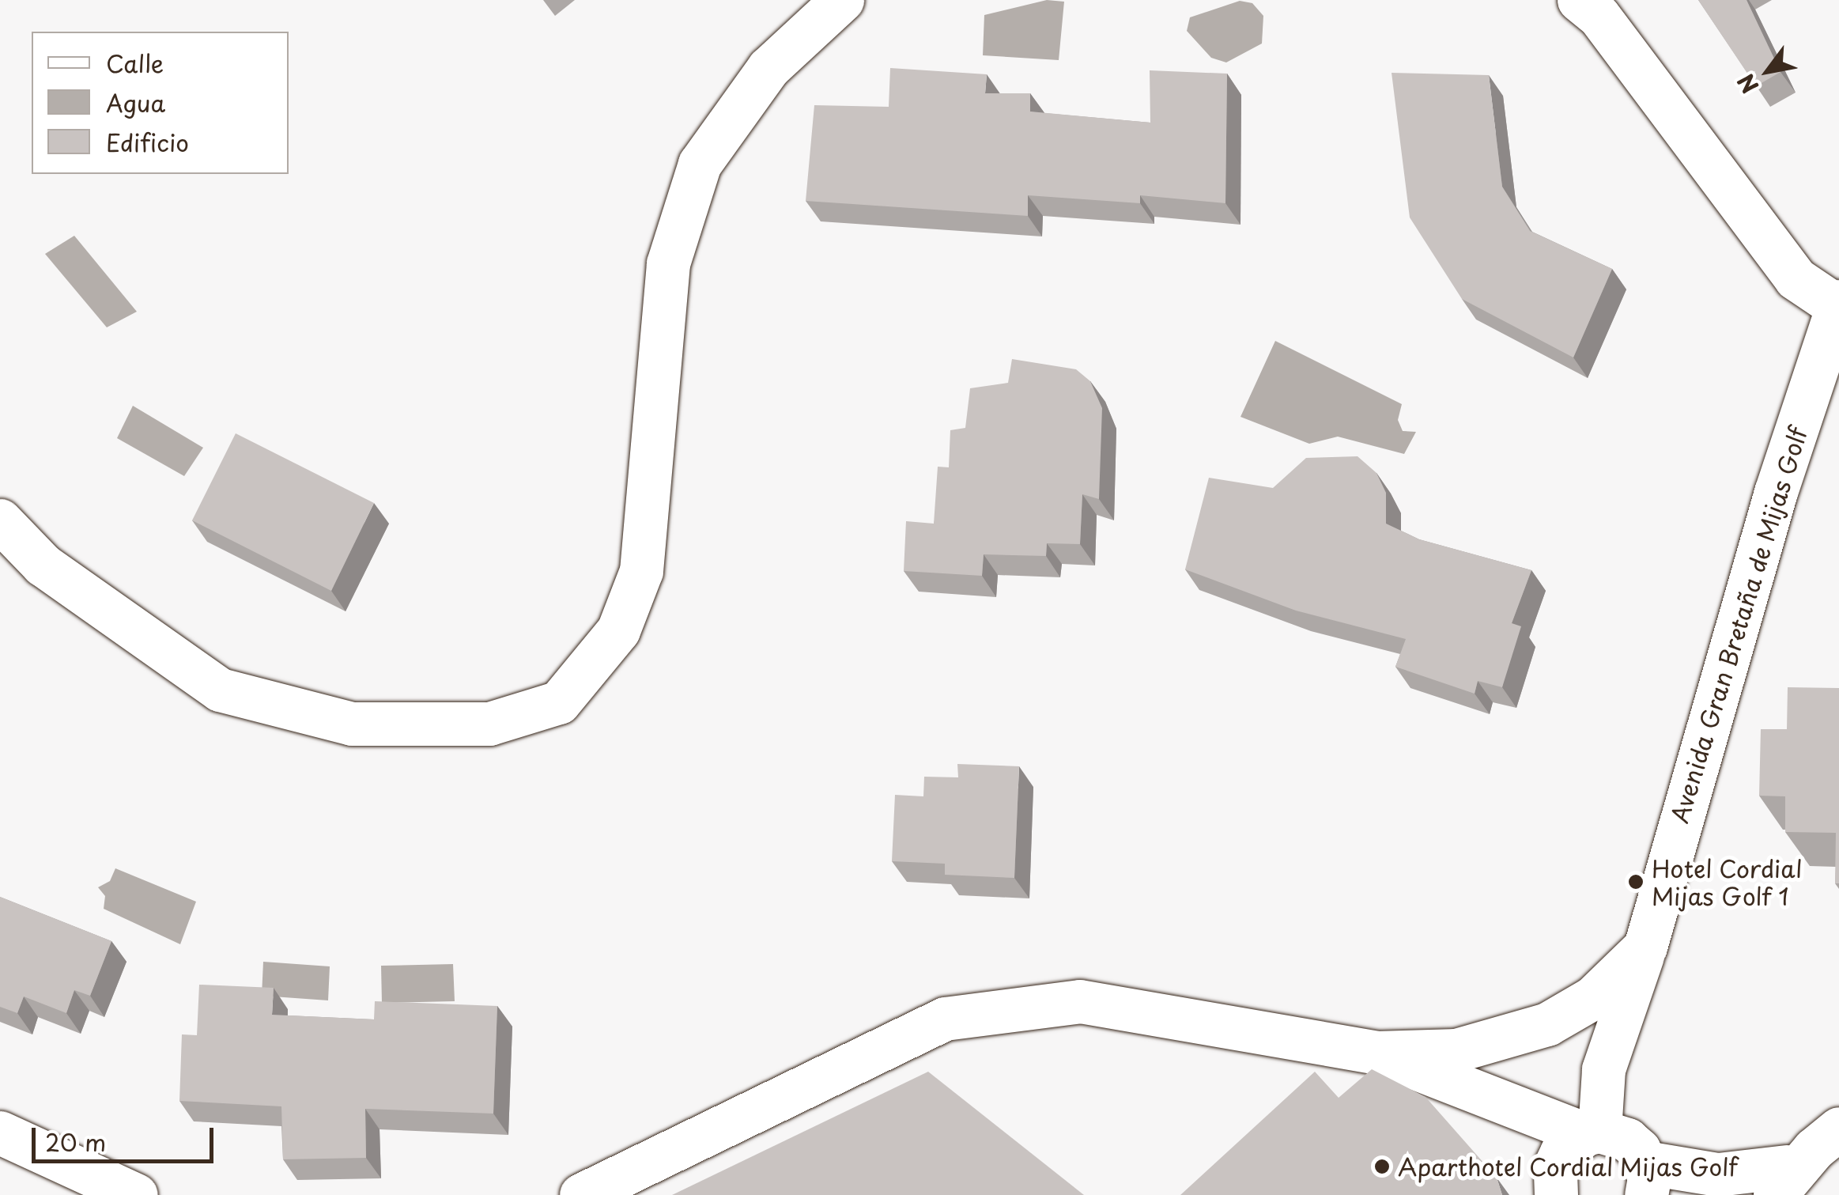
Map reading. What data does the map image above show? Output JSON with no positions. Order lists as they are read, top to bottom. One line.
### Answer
{"streets":{"street":["Avenida Gran Bretaña de Mijas Golf"]},"places":["Hotel Cordial Mijas Golf 1","Aparthotel Cordial Mijas Golf"],"legend":["Calle","Agua","Edificio"],"scale_bar":"20 m","north":"bottom left"}
